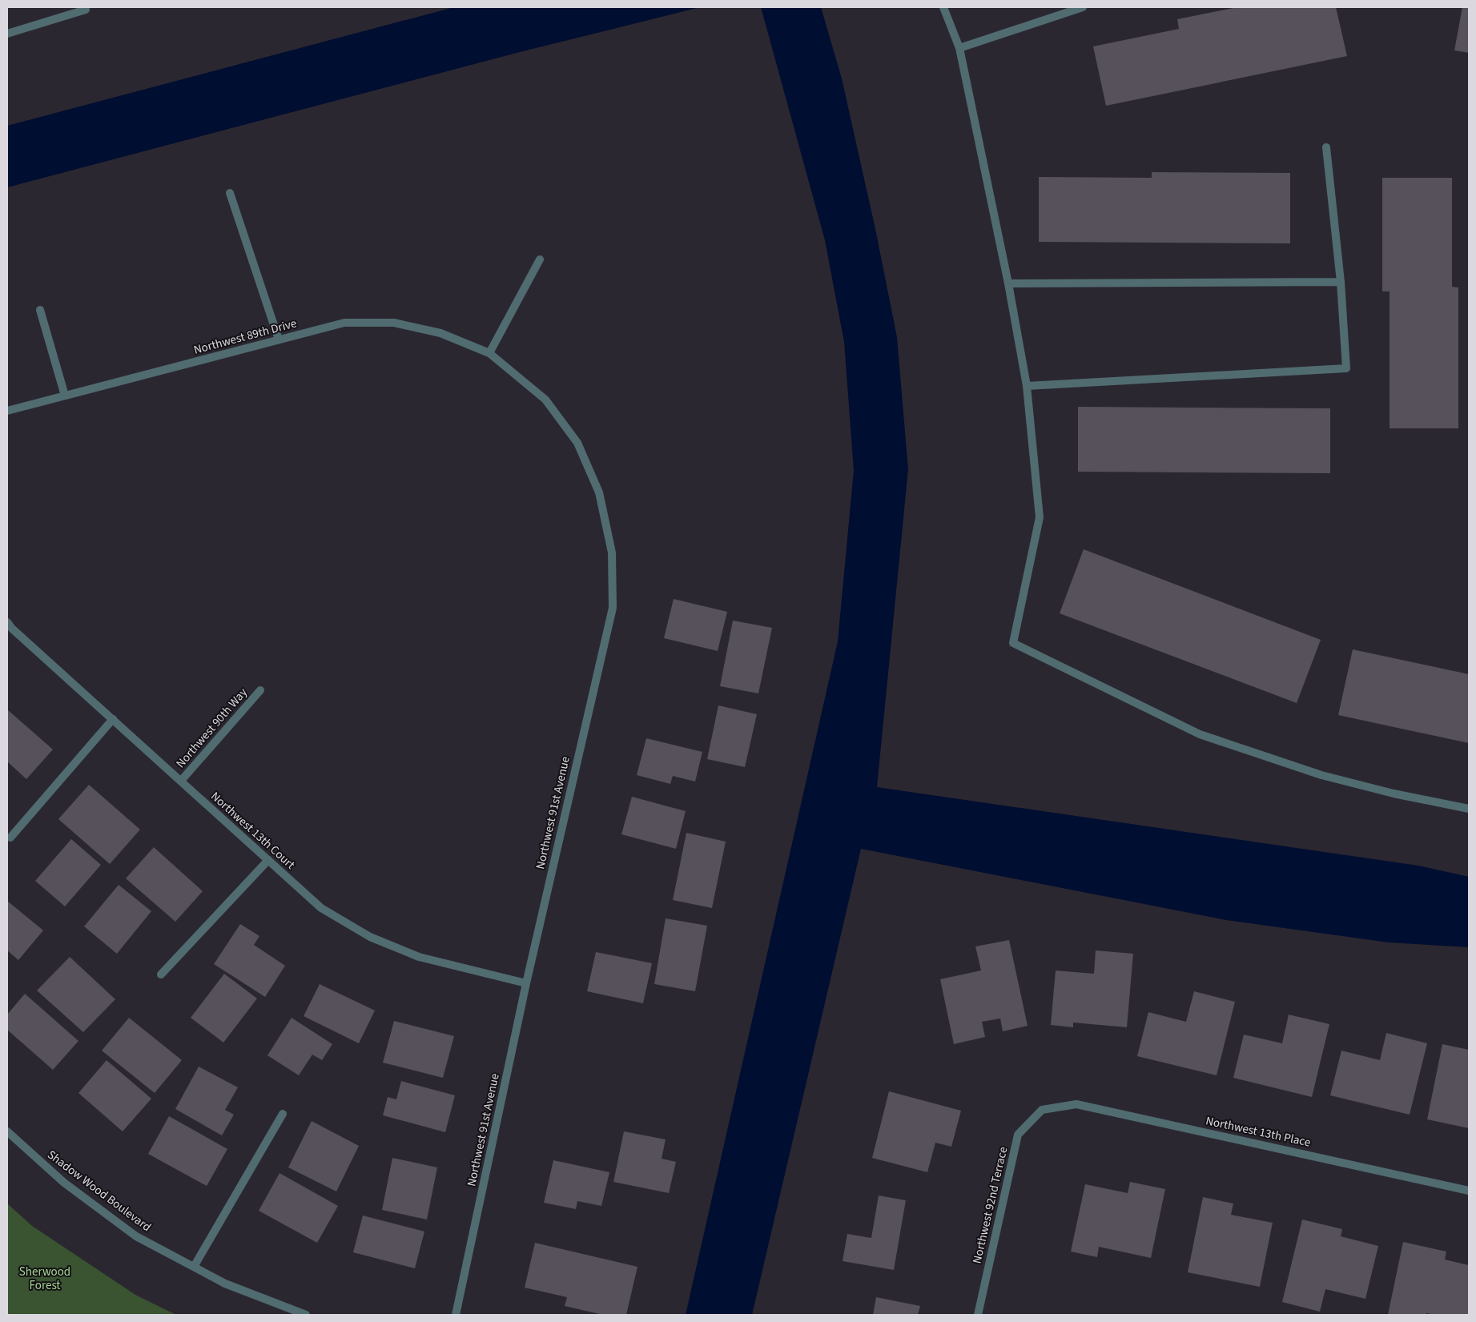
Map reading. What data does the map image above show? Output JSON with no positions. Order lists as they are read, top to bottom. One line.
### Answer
{"streets":{"street":["Northwest 89th Drive","Northwest 90th Way","Northwest 91st Avenue","Northwest 13th Court","Northwest 13th Place","Shadow Wood Boulevard","Northwest 92nd Terrace"]},"crossings":[["Northwest 89th Drive","Northwest 91st Avenue"],["Northwest 90th Way","Northwest 13th Court"],["Northwest 91st Avenue","Northwest 13th Court"],["Northwest 13th Place","Northwest 92nd Terrace"]],"parks":["Sherwood Forest"]}
